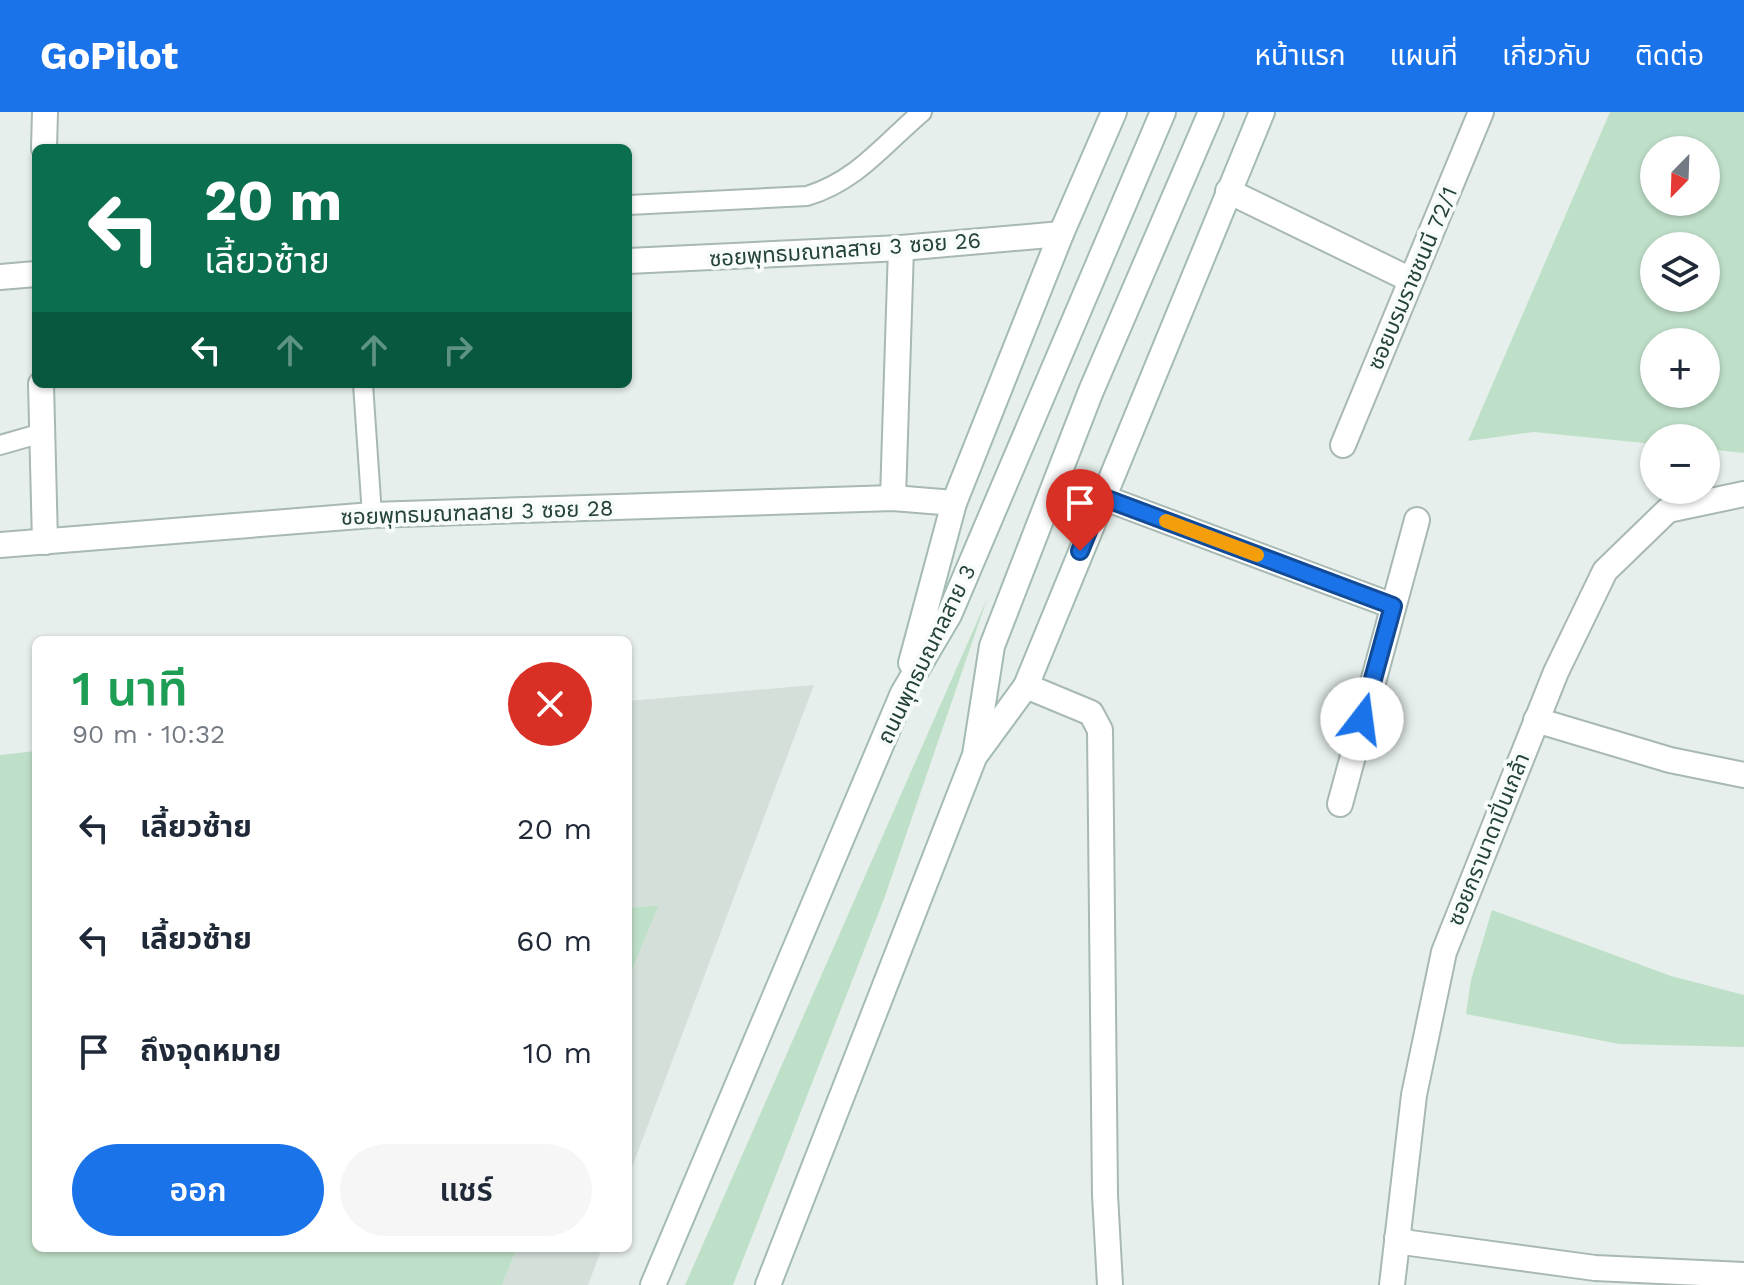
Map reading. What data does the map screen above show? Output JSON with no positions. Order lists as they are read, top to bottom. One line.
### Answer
{"streets":{"street":["ซอยพุทธมณฑลสาย 3 ซอย 26","ซอยบรมราชชนนี 72/1","ซอยพุทธมณฑลสาย 3 ซอย 28","ถนนพุทธมณฑลสาย 3","ซอยกรานาดาปิ่นเกล้า"]},"north":"bottom left","page":{"header":"GoPilot","nav":["หน้าแรก","แผนที่","เกี่ยวกับ","ติดต่อ"],"map_buttons":["+","−"],"turn":["20 m","เลี้ยวซ้าย"],"heading":["1 นาที","90 m · 10:32"],"list":[{"name":"เลี้ยวซ้าย","value":"20 m"},{"name":"เลี้ยวซ้าย","value":"60 m"},{"name":"ถึงจุดหมาย","value":"10 m"}],"buttons":["ออก","แชร์"]}}
